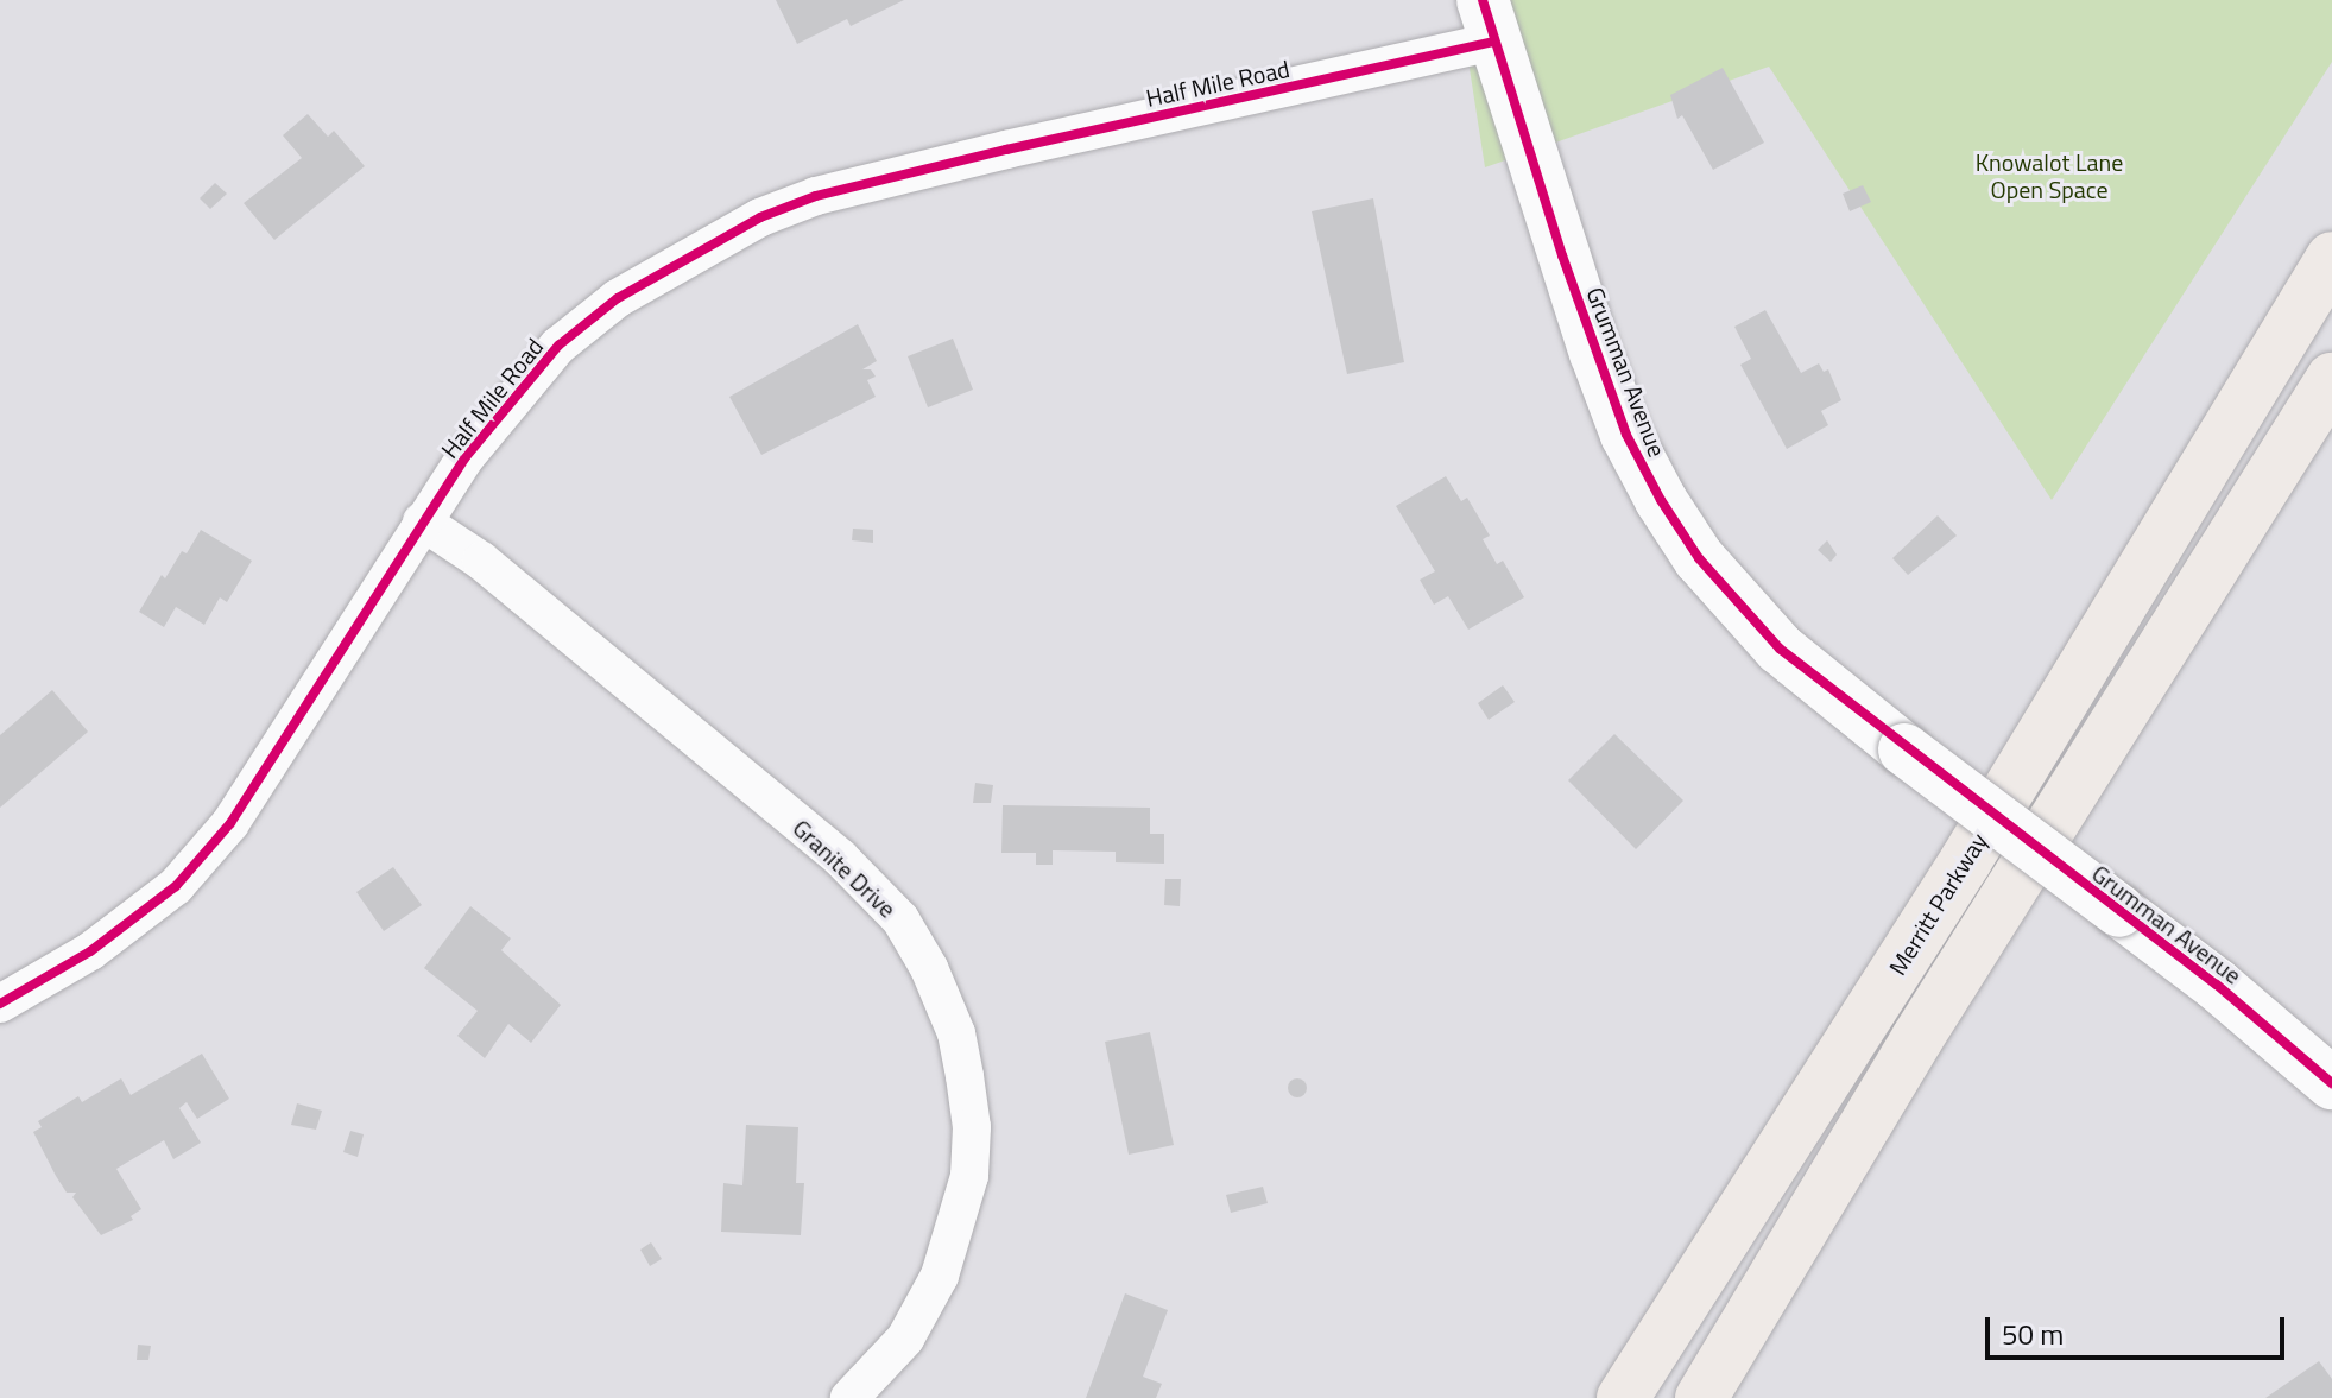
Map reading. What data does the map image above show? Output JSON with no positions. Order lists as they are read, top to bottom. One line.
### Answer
{"streets":{"highway":["Merritt Parkway"],"street":["Half Mile Road","Grumman Avenue","Granite Drive"]},"crossings":[["Half Mile Road","Grumman Avenue"],["Half Mile Road","Granite Drive"]],"parks":["Knowalot Lane Open Space"],"scale_bar":"50 m"}
